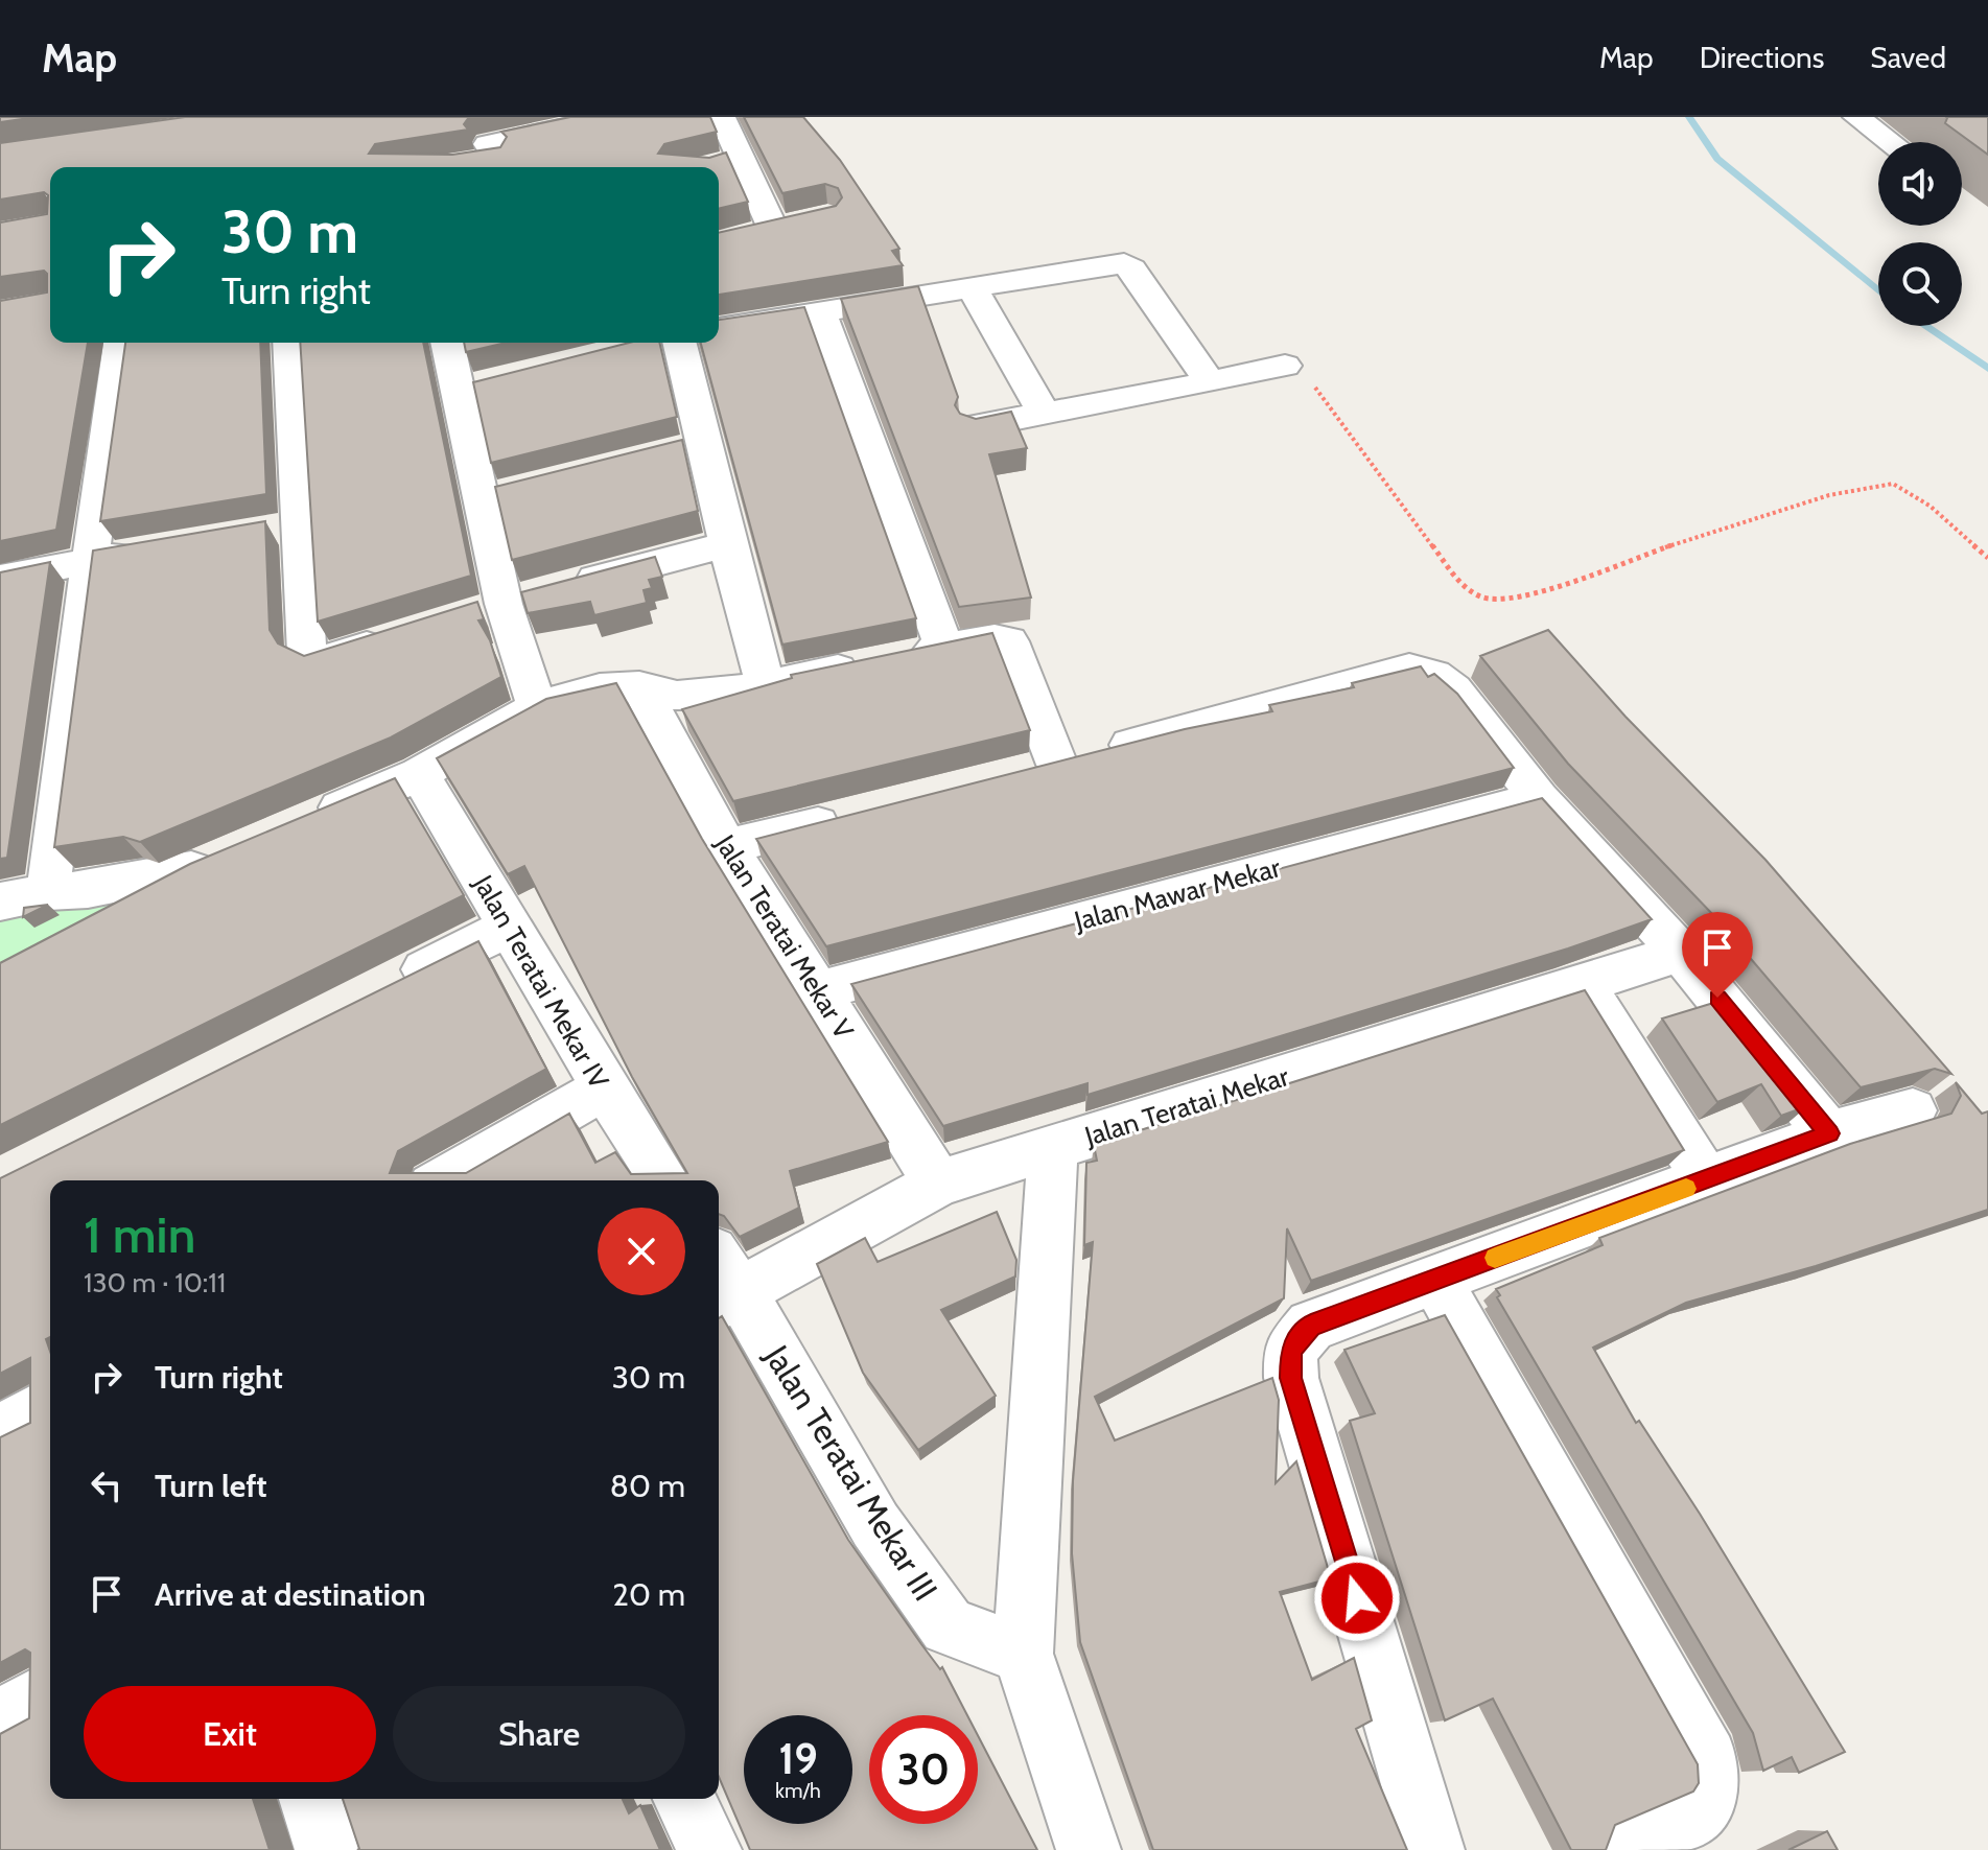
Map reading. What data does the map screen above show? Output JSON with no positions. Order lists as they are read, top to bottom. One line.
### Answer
{"streets":{"street":["Jalan Mawar Mekar","Jalan Teratai Mekar V","Jalan Teratai Mekar IV","Jalan Teratai Mekar","Jalan Teratai Mekar III"]},"crossings":[["Jalan Mawar Mekar","Jalan Teratai Mekar V"],["Jalan Teratai Mekar V","Jalan Teratai Mekar"],["Jalan Teratai Mekar","Jalan Teratai Mekar III"]],"page":{"header":"Map","nav":["Map","Directions","Saved"],"turn":["30 m","Turn right"],"heading":["1 min","130 m · 10:11"],"list":[{"name":"Turn right","value":"30 m"},{"name":"Turn left","value":"80 m"},{"name":"Arrive at destination","value":"20 m"}],"buttons":["Exit","Share"],"speed":"19 km/h","limit":"30"}}
